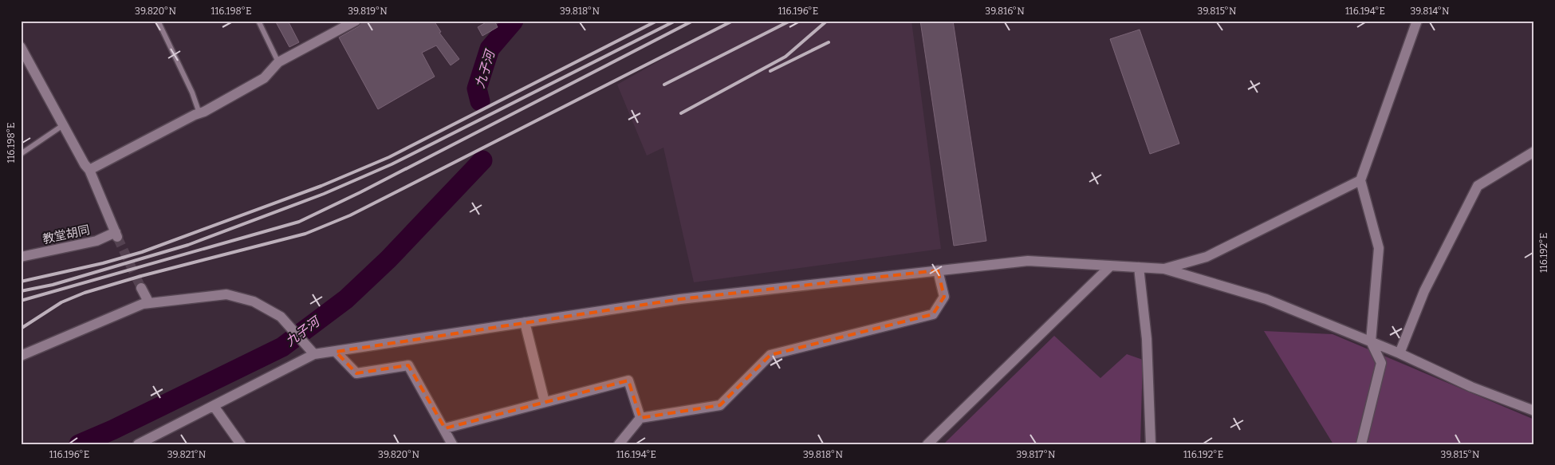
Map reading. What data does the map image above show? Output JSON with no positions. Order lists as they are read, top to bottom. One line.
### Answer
{"streets":{"street":["教堂胡同"]},"water":["九子河"],"coordinates":["39.820°N","116.198°E","39.819°N","39.818°N","116.196°E","39.816°N","39.815°N","116.194°E","39.814°N","116.192°E","39.821°N","39.817°N"]}
